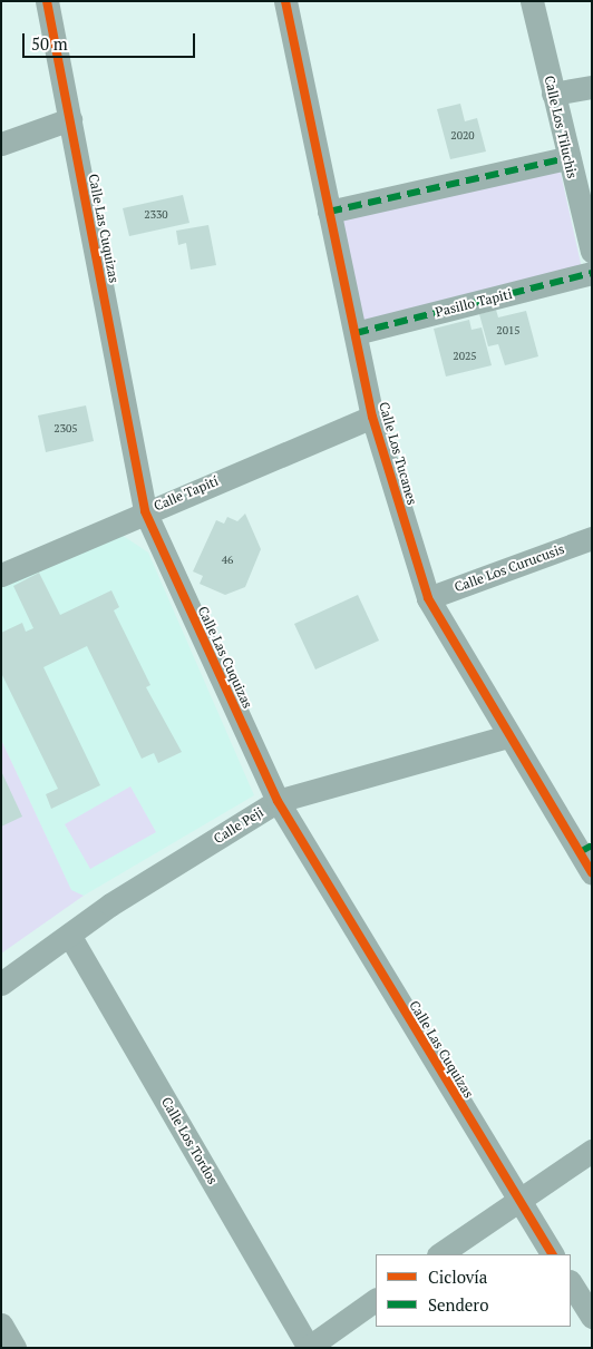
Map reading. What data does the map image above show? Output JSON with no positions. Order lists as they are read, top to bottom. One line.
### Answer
{"streets":{"street":["Calle Los Tiluchis","Calle Las Cuquizas","Pasillo Tapiti","Calle Los Tucanes","Calle Tapití","Calle Los Curucusis","Calle Peji","Calle Los Tordos"]},"crossings":[["Calle Las Cuquizas","Calle Tapití"],["Calle Las Cuquizas","Calle Peji"],["Pasillo Tapiti","Calle Los Tucanes"],["Calle Los Tucanes","Calle Tapití"],["Calle Los Tucanes","Calle Los Curucusis"],["Calle Los Tucanes","Calle Peji"],["Calle Peji","Calle Los Tordos"]],"house_numbers":["2020","2330","2015","2025","2305","46"],"legend":["Ciclovía","Sendero"],"scale_bar":"50 m"}
